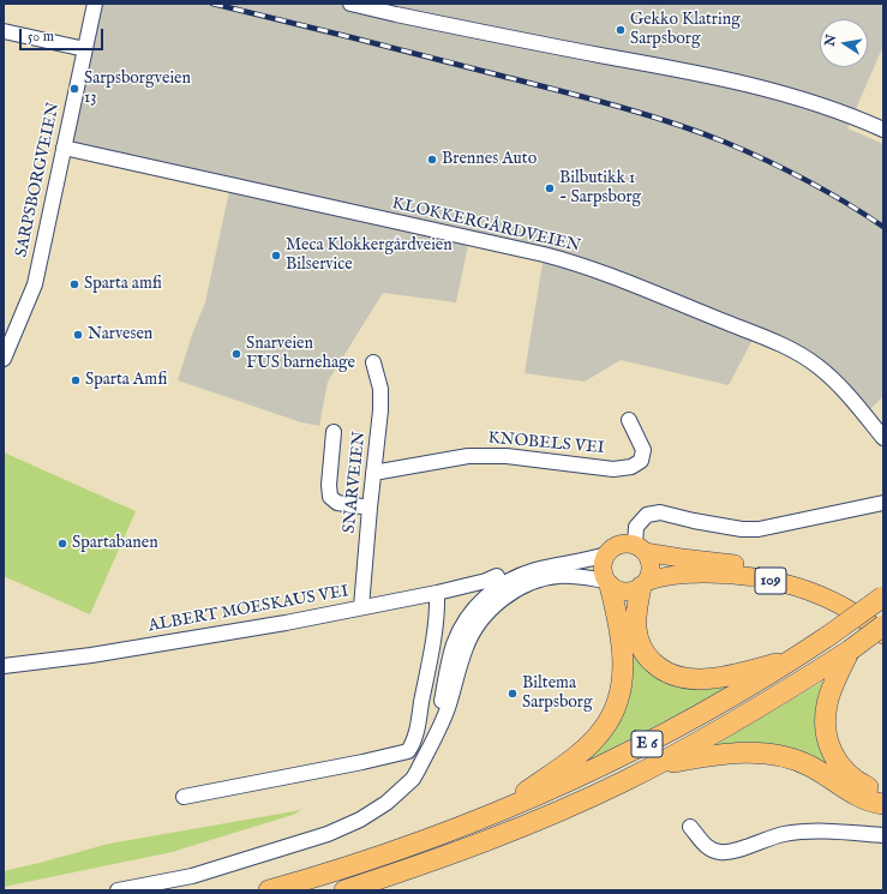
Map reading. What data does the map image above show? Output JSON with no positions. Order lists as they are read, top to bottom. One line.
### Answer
{"streets":{"highway":["E 6"],"main road":["109"],"street":["SARPSBORGVEIEN","KLOKKERGÅRDVEIEN","KNOBELS VEI","SNARVEIEN","ALBERT MOESKAUS VEI"]},"crossings":[["SARPSBORGVEIEN","KLOKKERGÅRDVEIEN"],["KNOBELS VEI","SNARVEIEN"],["SNARVEIEN","ALBERT MOESKAUS VEI"],["109","E 6"]],"places":["Gekko Klatring Sarpsborg","Sarpsborgveien 13","Brennes Auto","Bilbutikk 1 - Sarpsborg","Meca Klokkergårdveien Bilservice","Sparta amfi","Narvesen","Snarveien FUS barnehage","Sparta Amfi","Spartabanen","Biltema Sarpsborg"],"scale_bar":"50 m","north":"left"}
